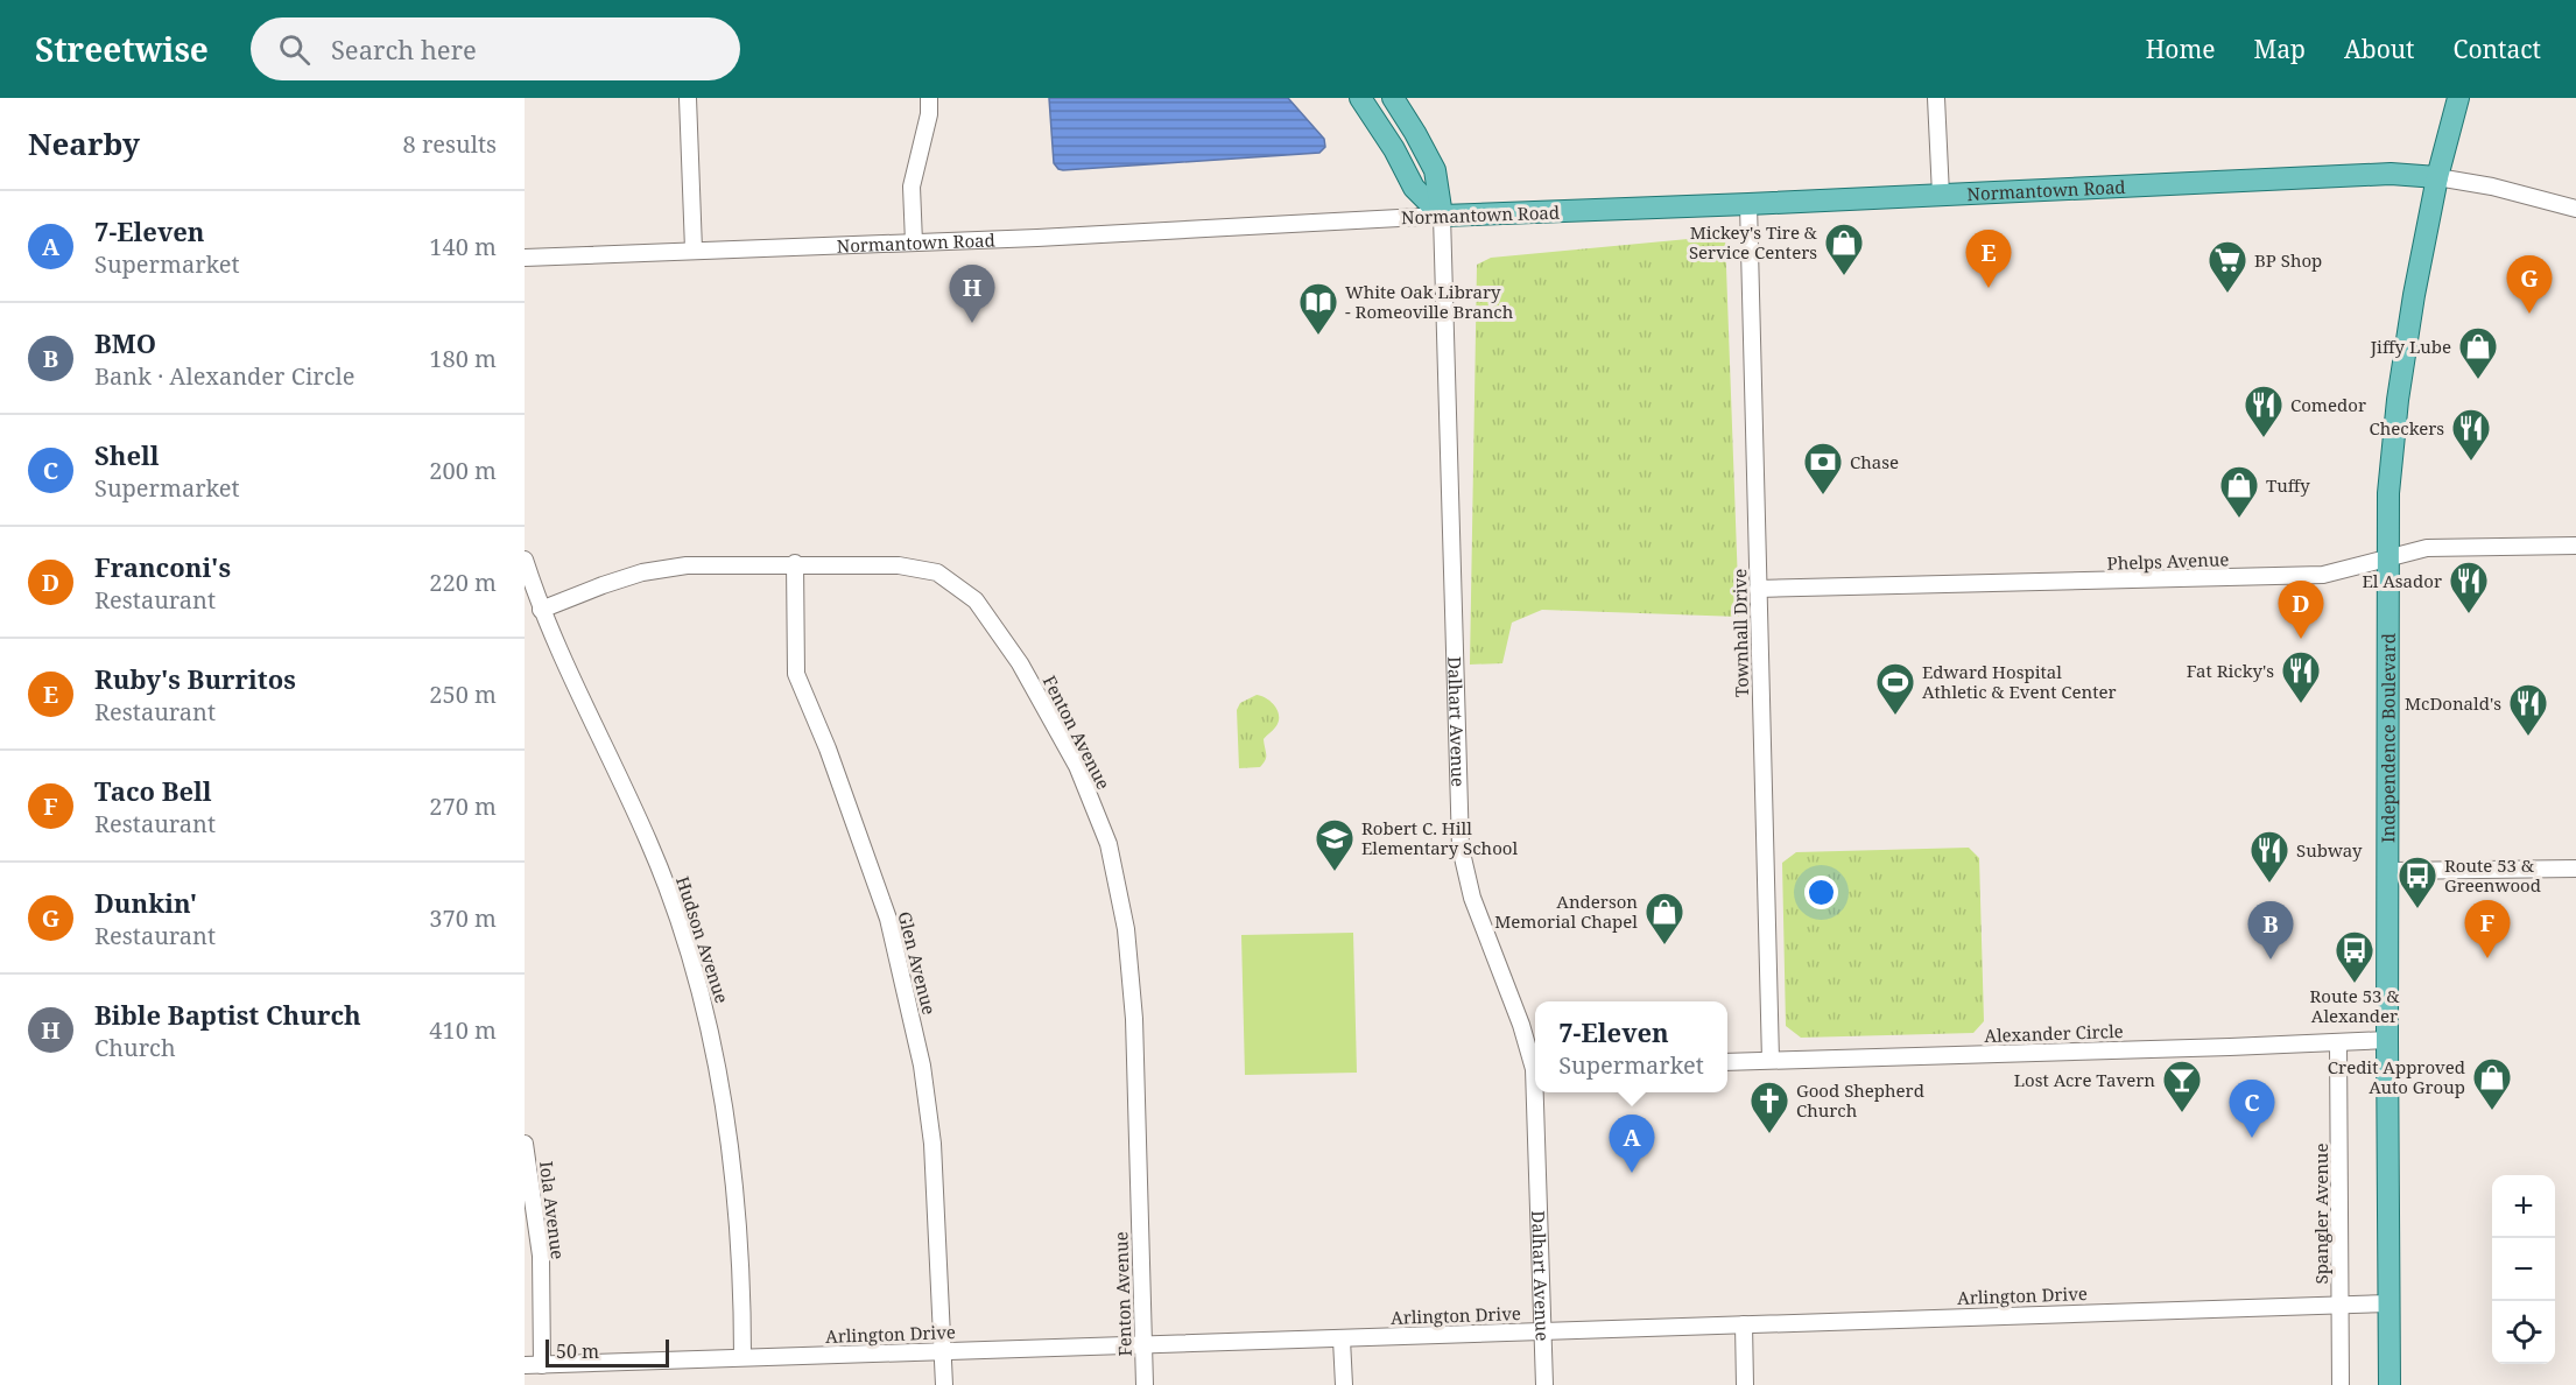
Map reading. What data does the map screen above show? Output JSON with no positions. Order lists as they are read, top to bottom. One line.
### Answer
{"streets":{"main road":["Normantown Road","Dalhart Avenue","Independence Boulevard"],"street":["Phelps Avenue","Townhall Drive","Fenton Avenue","Hudson Avenue","Glen Avenue","Alexander Circle","Iola Avenue","Spangler Avenue","Arlington Drive"]},"crossings":[["Normantown Road","Townhall Drive"],["Normantown Road","Dalhart Avenue"],["Normantown Road","Independence Boulevard"],["Phelps Avenue","Townhall Drive"],["Phelps Avenue","Independence Boulevard"],["Townhall Drive","Alexander Circle"],["Dalhart Avenue","Arlington Drive"],["Fenton Avenue","Hudson Avenue"],["Fenton Avenue","Glen Avenue"],["Fenton Avenue","Arlington Drive"],["Independence Boulevard","Alexander Circle"],["Independence Boulevard","Arlington Drive"],["Hudson Avenue","Arlington Drive"],["Glen Avenue","Arlington Drive"],["Alexander Circle","Spangler Avenue"],["Iola Avenue","Arlington Drive"],["Spangler Avenue","Arlington Drive"]],"places":{"shop":["Mickey's Tire & Service Centers","Jiffy Lube","Tuffy","Anderson Memorial Chapel","Credit Approved Auto Group"],"supermarket":["BP Shop"],"library":["White Oak Library - Romeoville Branch"],"restaurant":["Comedor","Checkers","El Asador","Fat Ricky's","McDonald's","Subway"],"bank":["Chase"],"sports":["Edward Hospital Athletic & Event Center"],"school or university":["Robert C. Hill Elementary School"],"bus stop":["Route 53 & Greenwood","Route 53 & Alexander"],"bar":["Lost Acre Tavern"],"church":["Good Shepherd Church"]},"scale_bar":"50 m","page":{"header":"Streetwise","search":"Search here","nav":["Home","Map","About","Contact"],"heading":["Nearby","8 results"],"list":[{"mark":"A","name":"7-Eleven","note":"Supermarket","value":"140 m"},{"mark":"B","name":"BMO","note":"Bank · Alexander Circle","value":"180 m"},{"mark":"C","name":"Shell","note":"Supermarket","value":"200 m"},{"mark":"D","name":"Franconi's","note":"Restaurant","value":"220 m"},{"mark":"E","name":"Ruby's Burritos","note":"Restaurant","value":"250 m"},{"mark":"F","name":"Taco Bell","note":"Restaurant","value":"270 m"},{"mark":"G","name":"Dunkin'","note":"Restaurant","value":"370 m"},{"mark":"H","name":"Bible Baptist Church","note":"Church","value":"410 m"}],"pins":["E","G","H","D","F","B","C","A"],"popup":["7-Eleven","Supermarket"],"map_buttons":["+","−"],"scale":"50 m"}}
